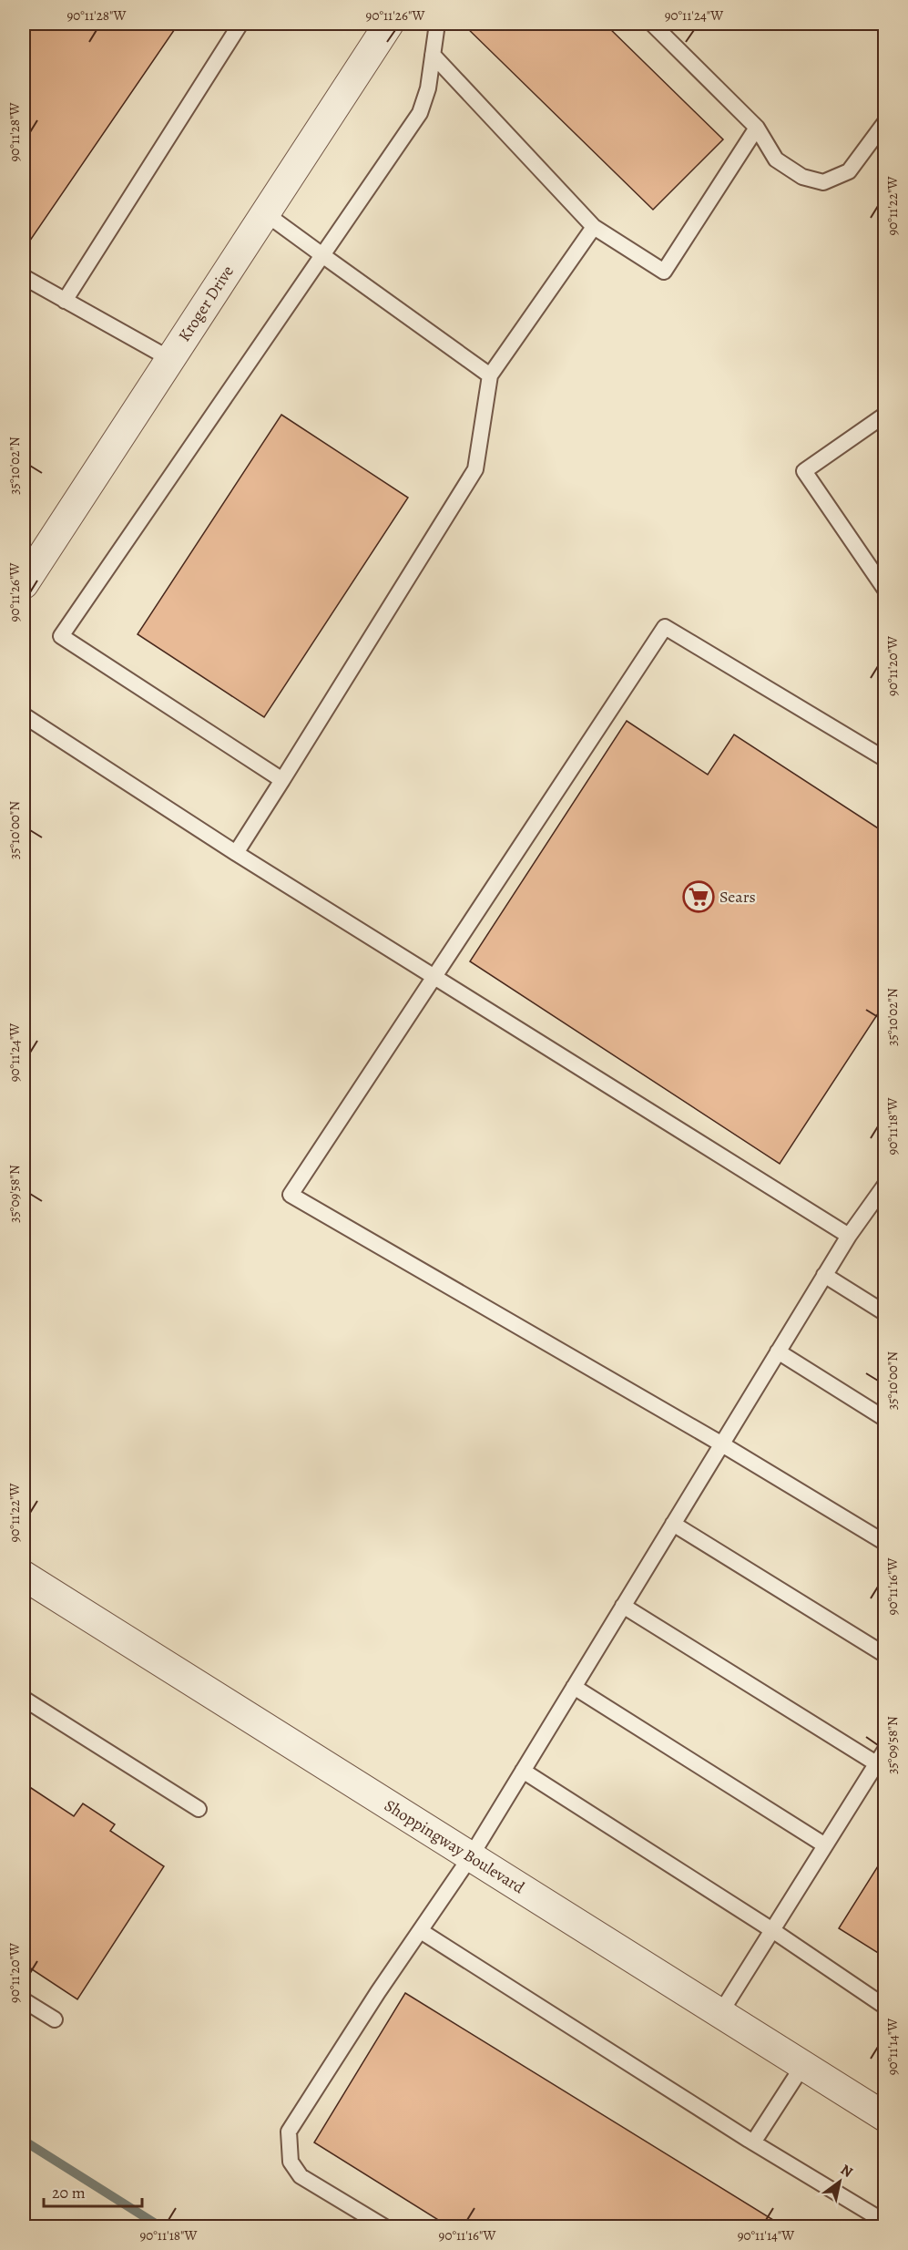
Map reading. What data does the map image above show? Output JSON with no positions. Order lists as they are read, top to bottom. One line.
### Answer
{"streets":{"street":["Kroger Drive","Shoppingway Boulevard"]},"places":{"supermarket":["Sears"]},"scale_bar":"20 m","north":"top right","coordinates":["90°11'28\"W","90°11'26\"W","90°11'24\"W","90°11'22\"W","35°10'02\"N","90°11'20\"W","35°10'00\"N","90°11'18\"W","35°09'58\"N","90°11'16\"W","90°11'14\"W"]}
